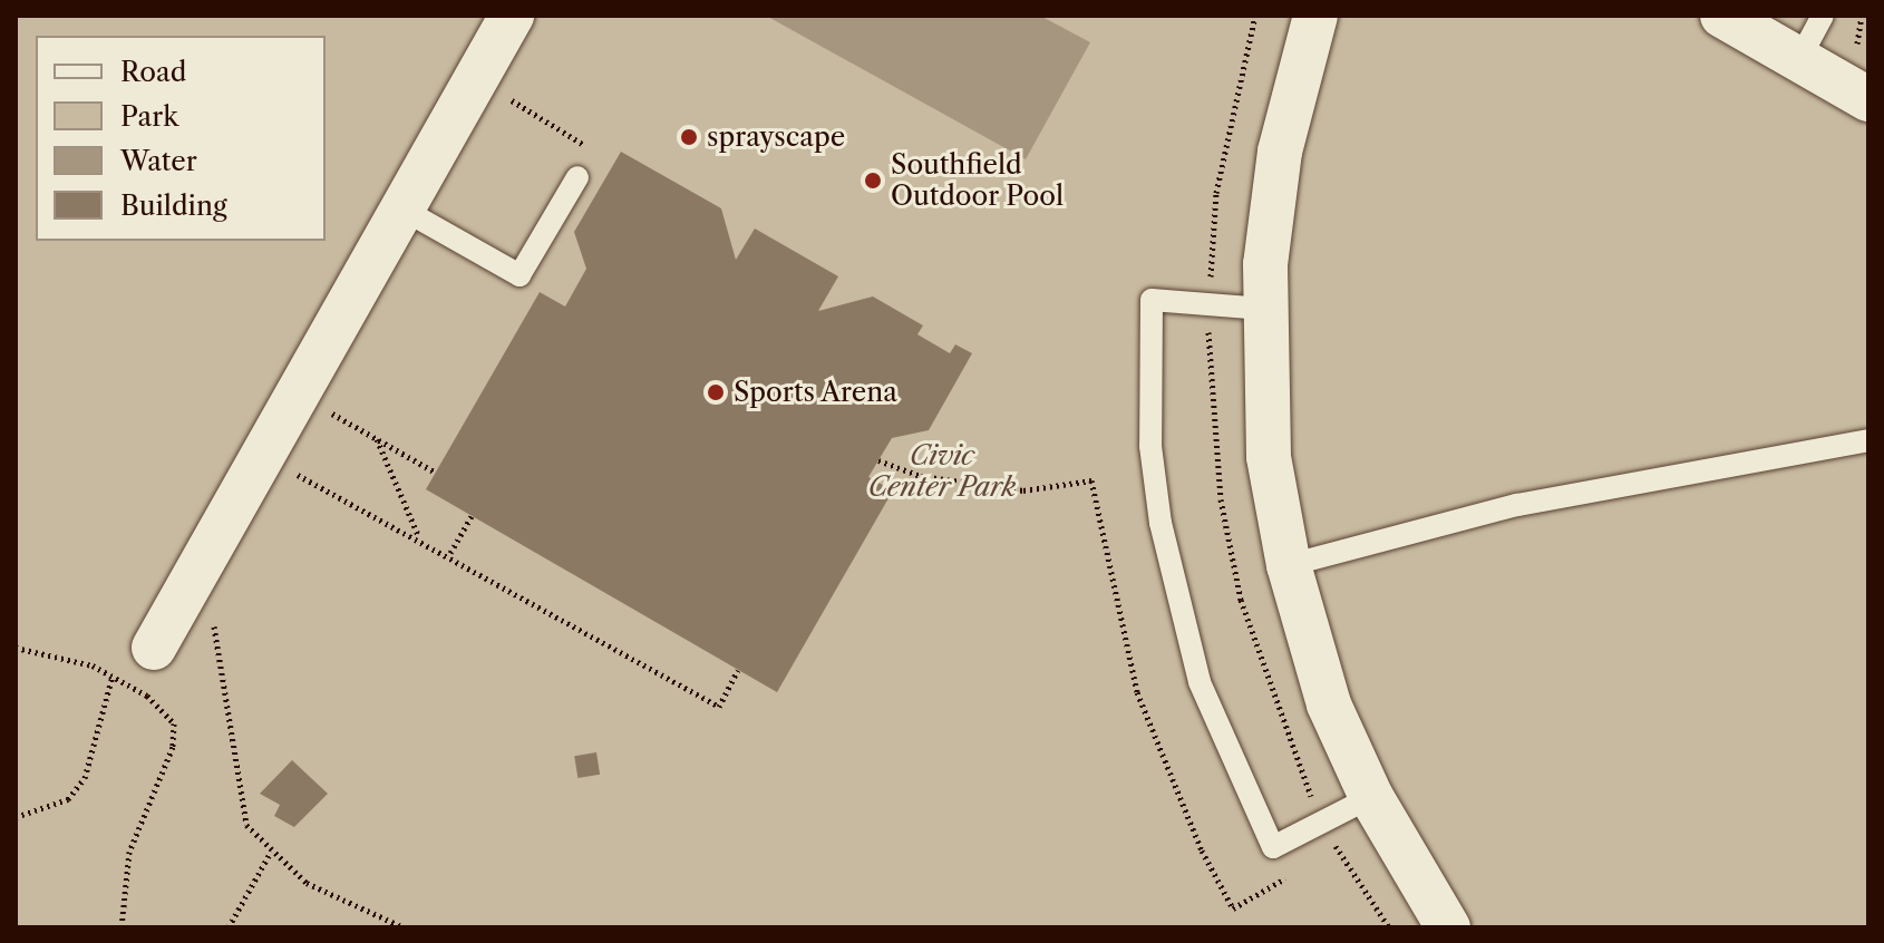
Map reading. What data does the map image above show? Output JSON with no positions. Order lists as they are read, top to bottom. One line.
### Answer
{"parks":["Civic Center Park"],"places":["sprayscape","Southfield Outdoor Pool","Sports Arena"],"legend":["Road","Park","Water","Building"]}
